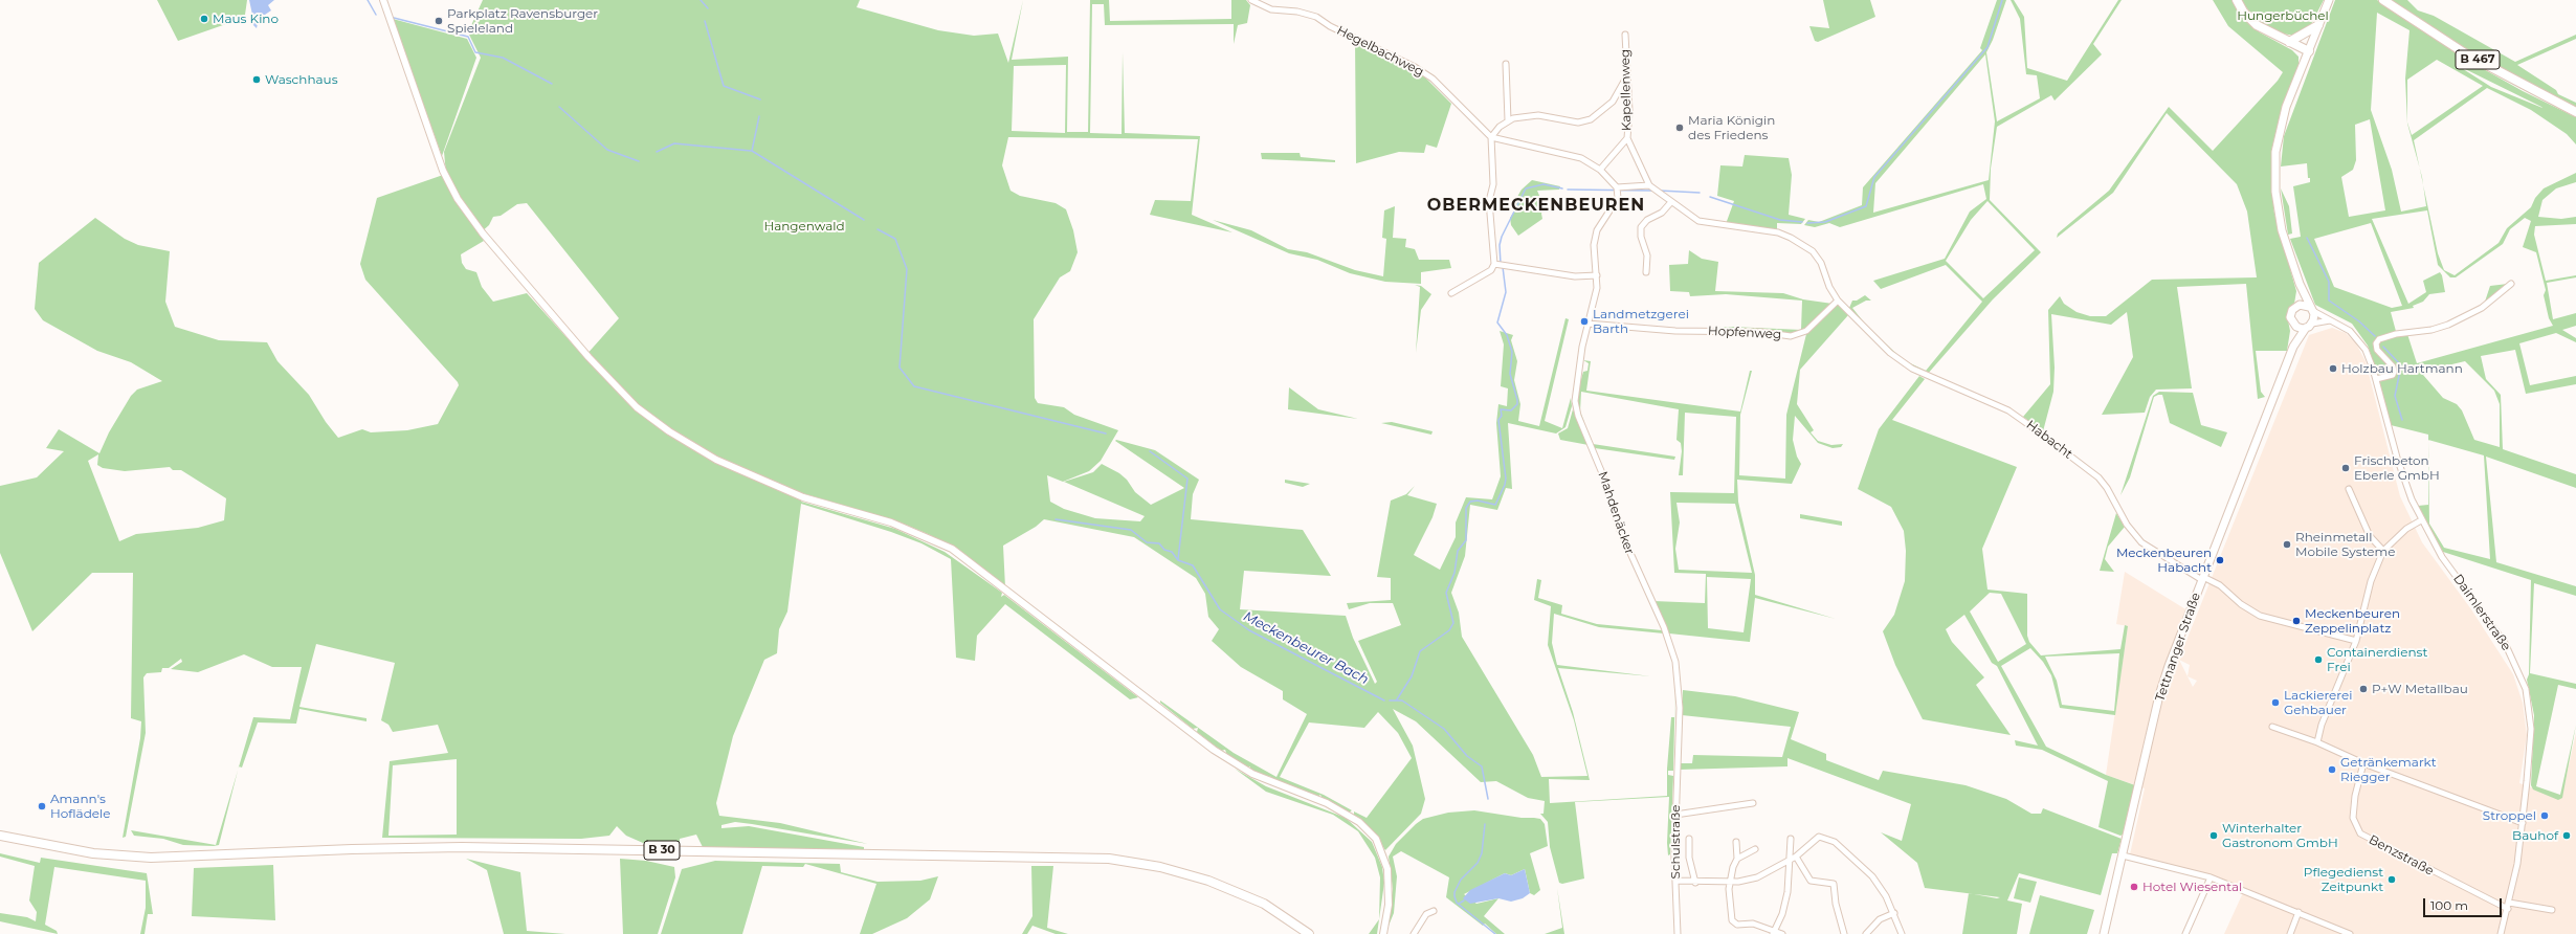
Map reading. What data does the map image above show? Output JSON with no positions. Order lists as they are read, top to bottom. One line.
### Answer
{"streets":{"main road":["B 467","Tettnanger Straße","B 30"],"street":["Hegelbachweg","Kapellenweg","Hopfenweg","Habacht","Mahdenäcker","Daimlerstraße","Schulstraße","Benzstraße"]},"crossings":[["Kapellenweg","Hopfenweg"],["Kapellenweg","Habacht"],["Hopfenweg","Mahdenäcker"],["Habacht","Tettnanger Straße"],["Mahdenäcker","Schulstraße"],["Daimlerstraße","Tettnanger Straße"],["Daimlerstraße","Benzstraße"]],"districts":["OBERMECKENBEUREN"],"water":["Meckenbeurer Bach"],"parks":["Hungerbüchel","Hangenwald"],"places":["Maus Kino","Parkplatz Ravensburger Spieleland","Waschhaus","Maria Königin des Friedens","Landmetzgerei Barth","Holzbau Hartmann","Frischbeton Eberle GmbH","Rheinmetall Mobile Systeme","Meckenbeuren Habacht","Meckenbeuren Zeppelinplatz","Containerdienst Frei","P+W Metallbau","Lackiererei Gehbauer","Getränkemarkt Riegger","Amann's Hoflädele","Stroppel","Winterhalter Gastronom GmbH","Bauhof","Pflegedienst Zeitpunkt","Hotel Wiesental"],"scale_bar":"100 m"}
